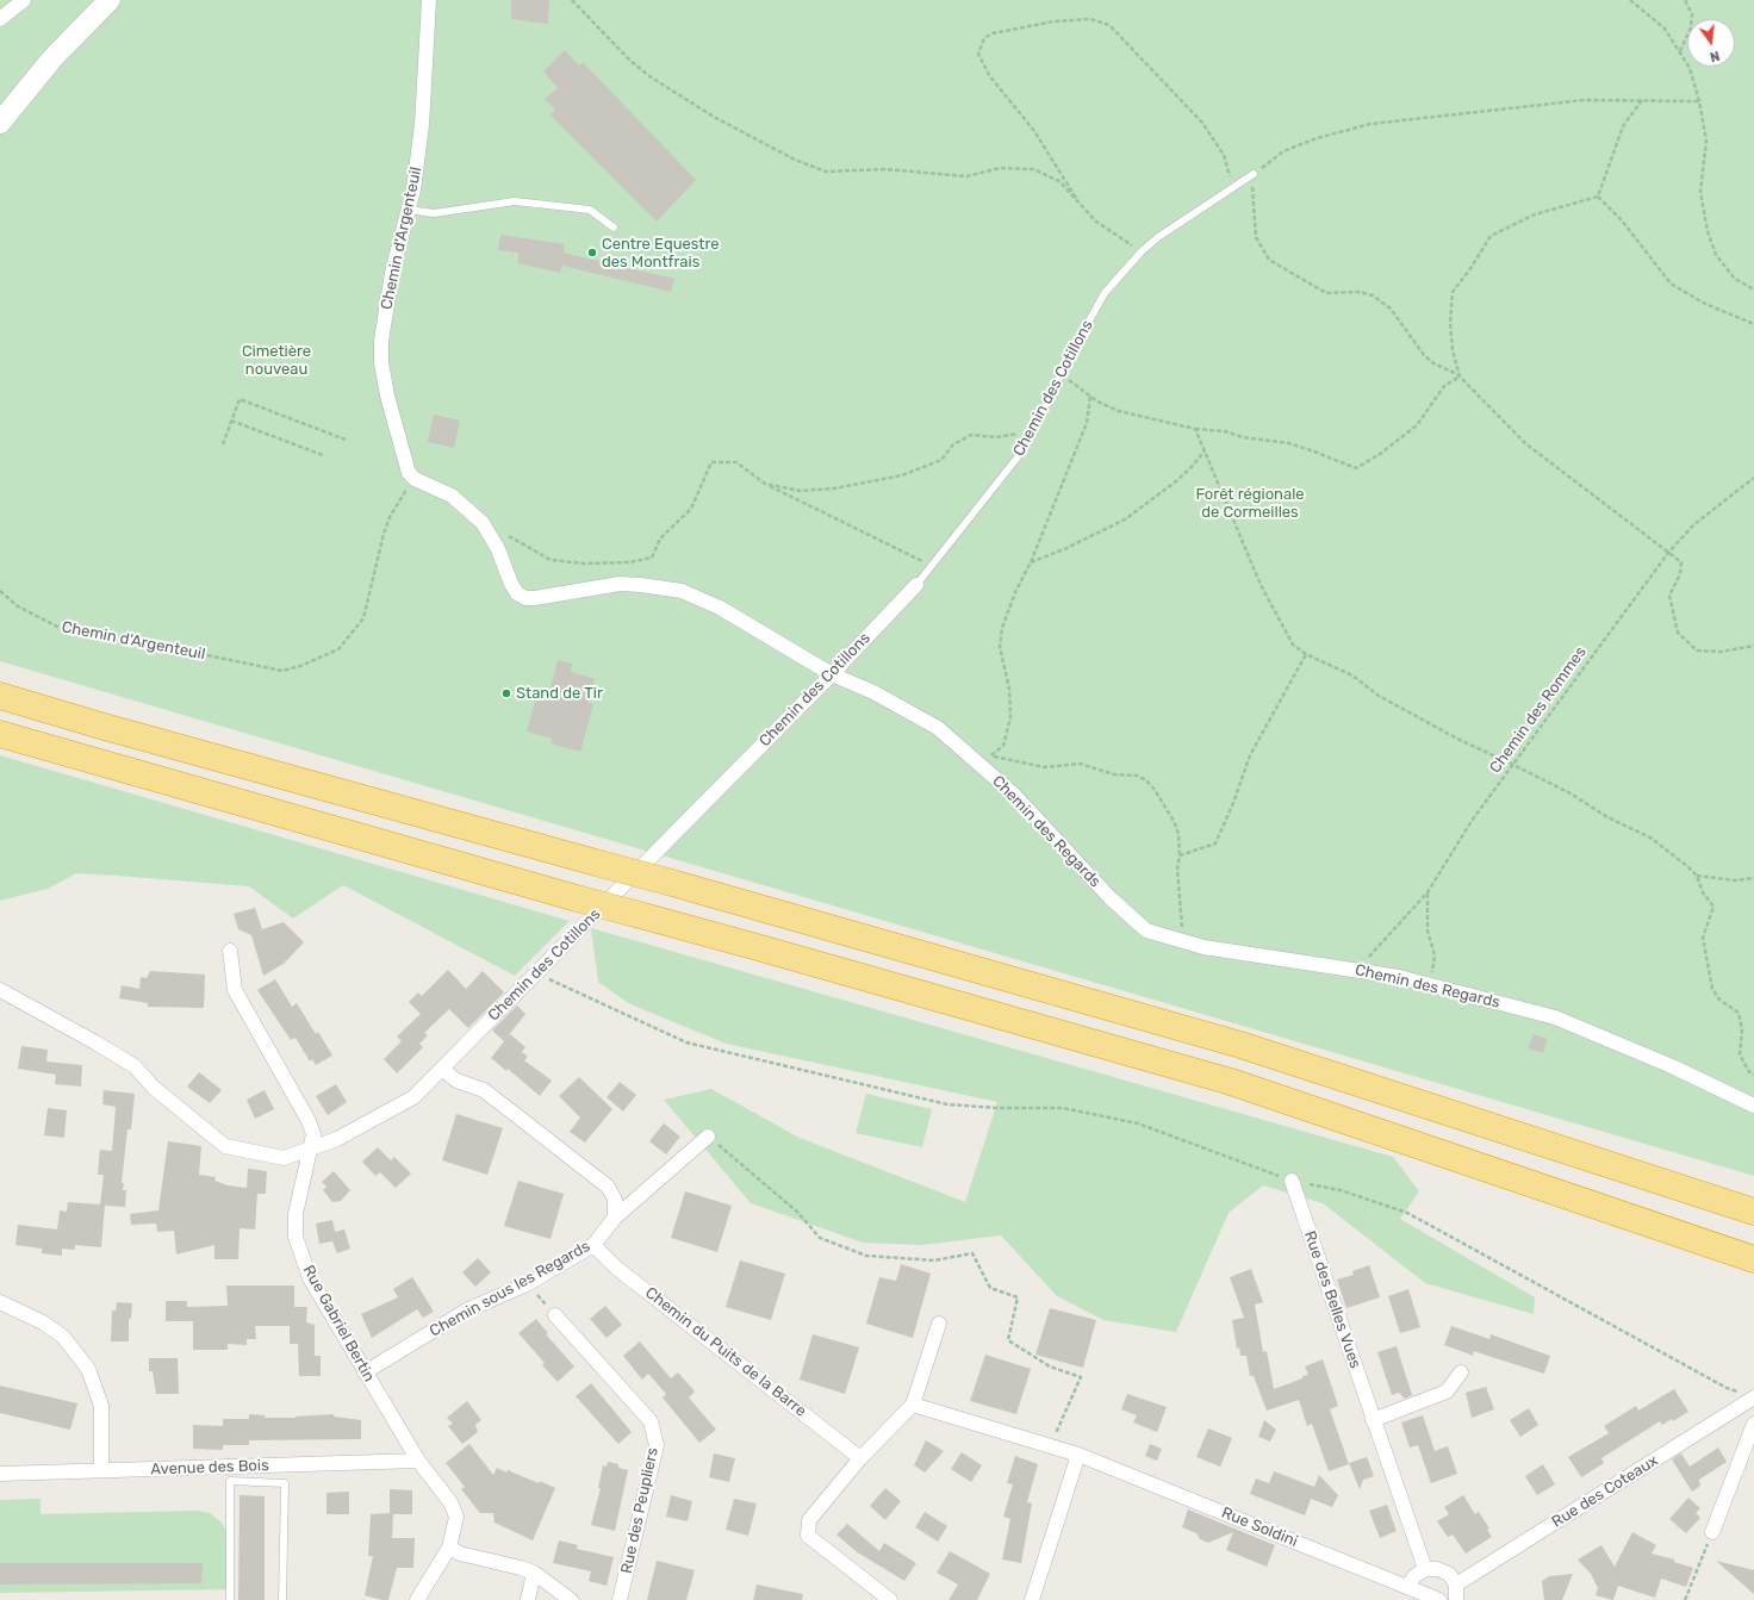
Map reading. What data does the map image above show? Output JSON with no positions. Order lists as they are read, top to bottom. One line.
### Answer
{"streets":{"street":["Chemin d'Argenteuil","Chemin des Cotillons","Chemin des Regards","Chemin sous les Regards","Rue des Belles Vues","Rue Gabriel Bertin","Chemin du Puits de la Barre","Avenue des Bois","Rue des Coteaux","Rue des Peupliers","Rue Soldini"],"path":["Chemin des Rommes"]},"crossings":[["Chemin d'Argenteuil","Chemin des Regards"],["Chemin des Cotillons","Chemin des Regards"],["Chemin des Cotillons","Rue Gabriel Bertin"],["Chemin des Rommes","Chemin des Regards"],["Chemin sous les Regards","Rue Gabriel Bertin"],["Chemin sous les Regards","Chemin du Puits de la Barre"],["Rue Gabriel Bertin","Avenue des Bois"]],"parks":["Cimetière nouveau","Forêt régionale de Cormeilles"],"places":["Centre Equestre des Montfrais","Stand de Tir"],"north":"bottom"}
